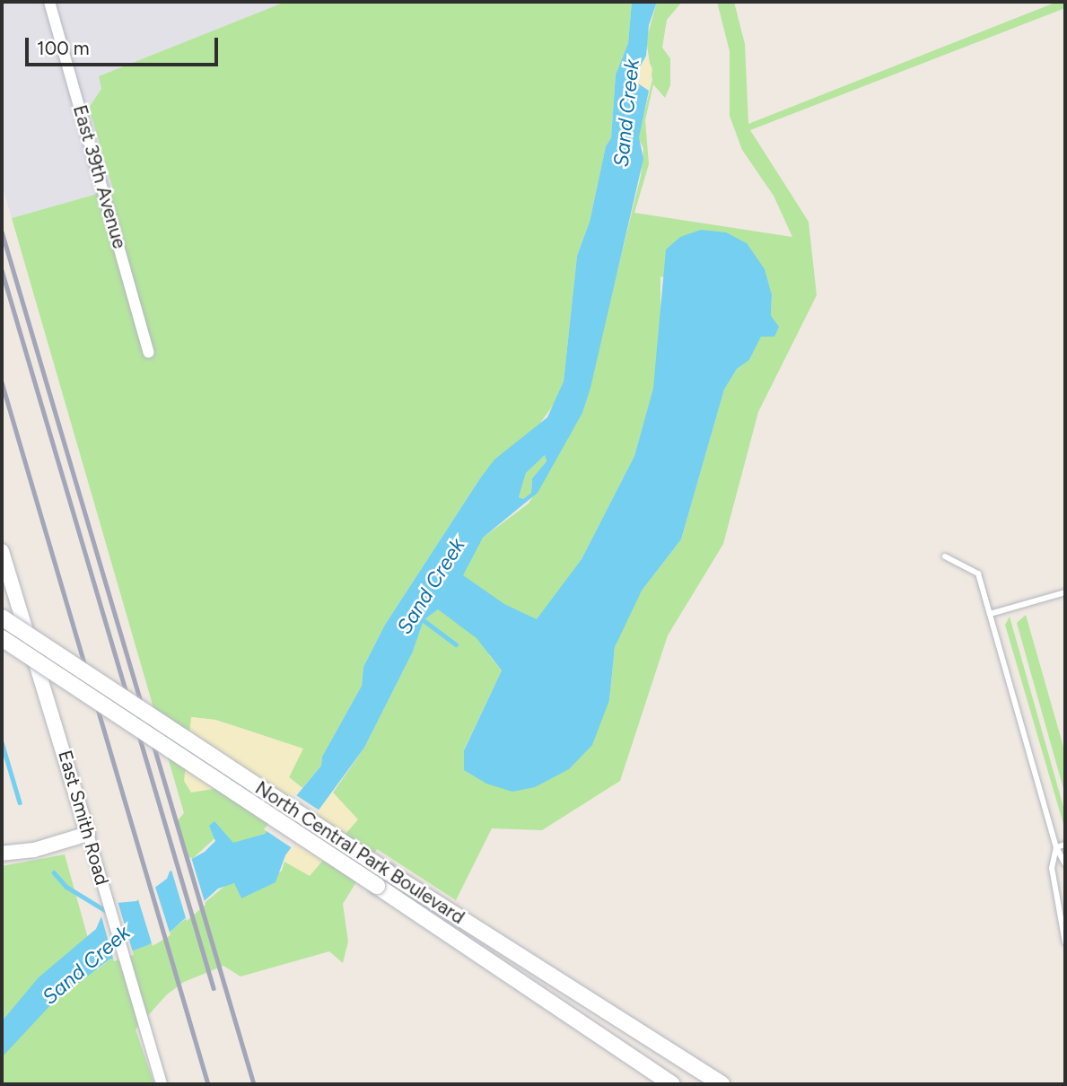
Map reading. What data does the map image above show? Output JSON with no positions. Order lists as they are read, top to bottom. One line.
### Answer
{"streets":{"main road":["North Central Park Boulevard"],"street":["East 39th Avenue","East Smith Road"]},"water":["Sand Creek"],"scale_bar":"100 m"}
